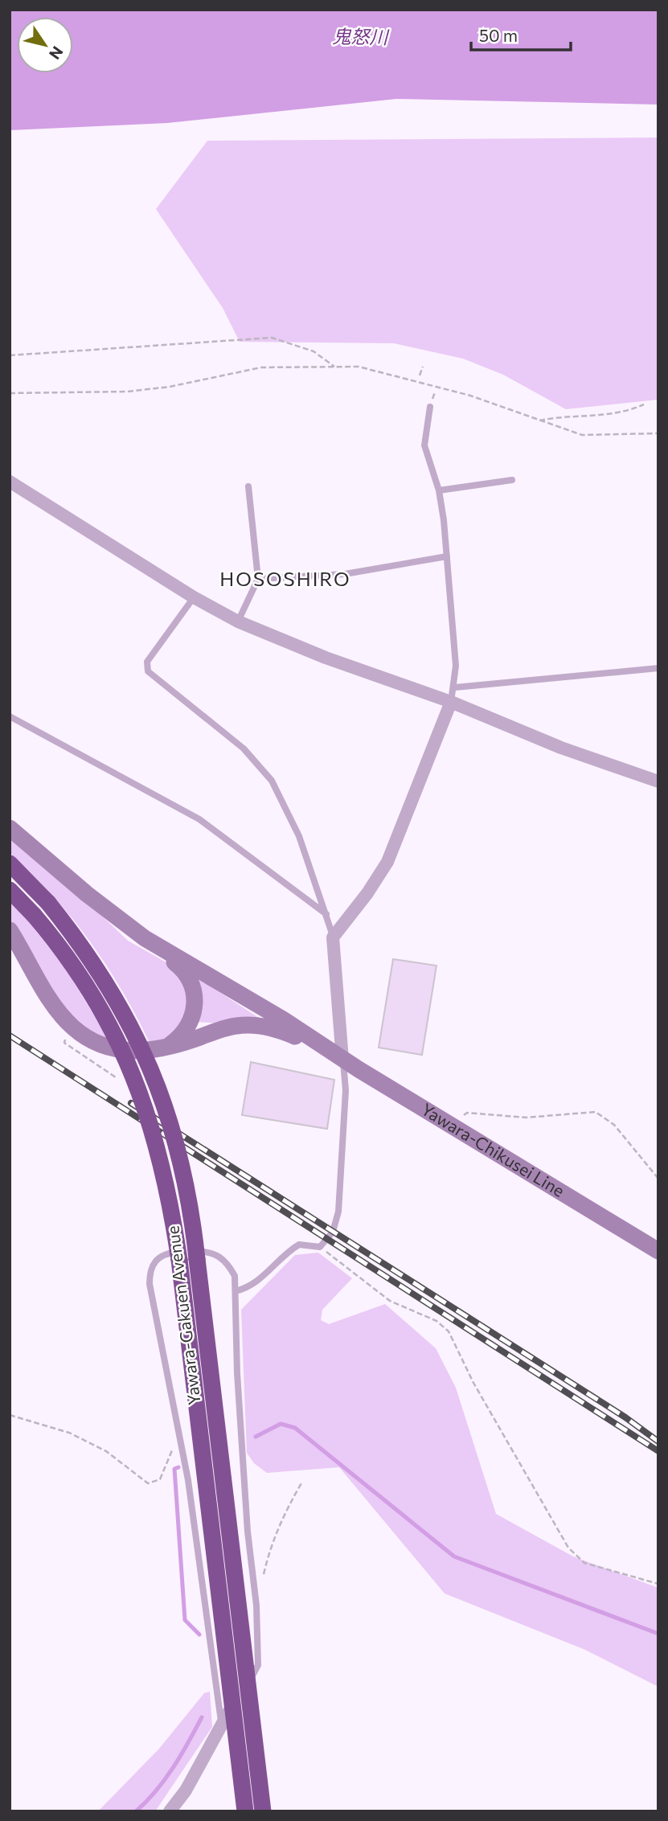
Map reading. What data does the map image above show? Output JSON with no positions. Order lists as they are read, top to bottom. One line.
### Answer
{"streets":{"highway":["Yawara-Gakuen Avenue"],"main road":["Yawara-Chikusei Line"]},"districts":["HOSOSHIRO"],"water":["鬼怒川"],"scale_bar":"50 m","north":"bottom right"}
